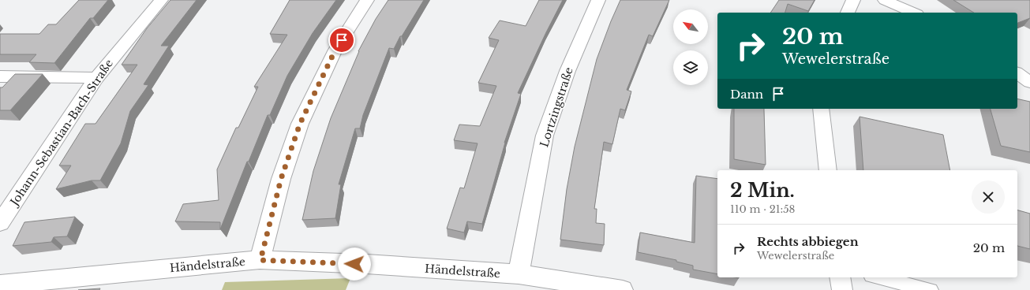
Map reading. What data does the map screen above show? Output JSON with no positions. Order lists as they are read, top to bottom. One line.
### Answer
{"streets":{"street":["Lortzingstraße","Johann-Sebastian-Bach-Straße","Händelstraße"]},"crossings":[["Lortzingstraße","Händelstraße"]],"north":"top left","page":{"turn":["20 m","Wewelerstraße"],"then":"Dann","heading":["2 Min.","110 m · 21:58"],"list":[{"name":"Rechts abbiegen","note":"Wewelerstraße","value":"20 m"}]}}
